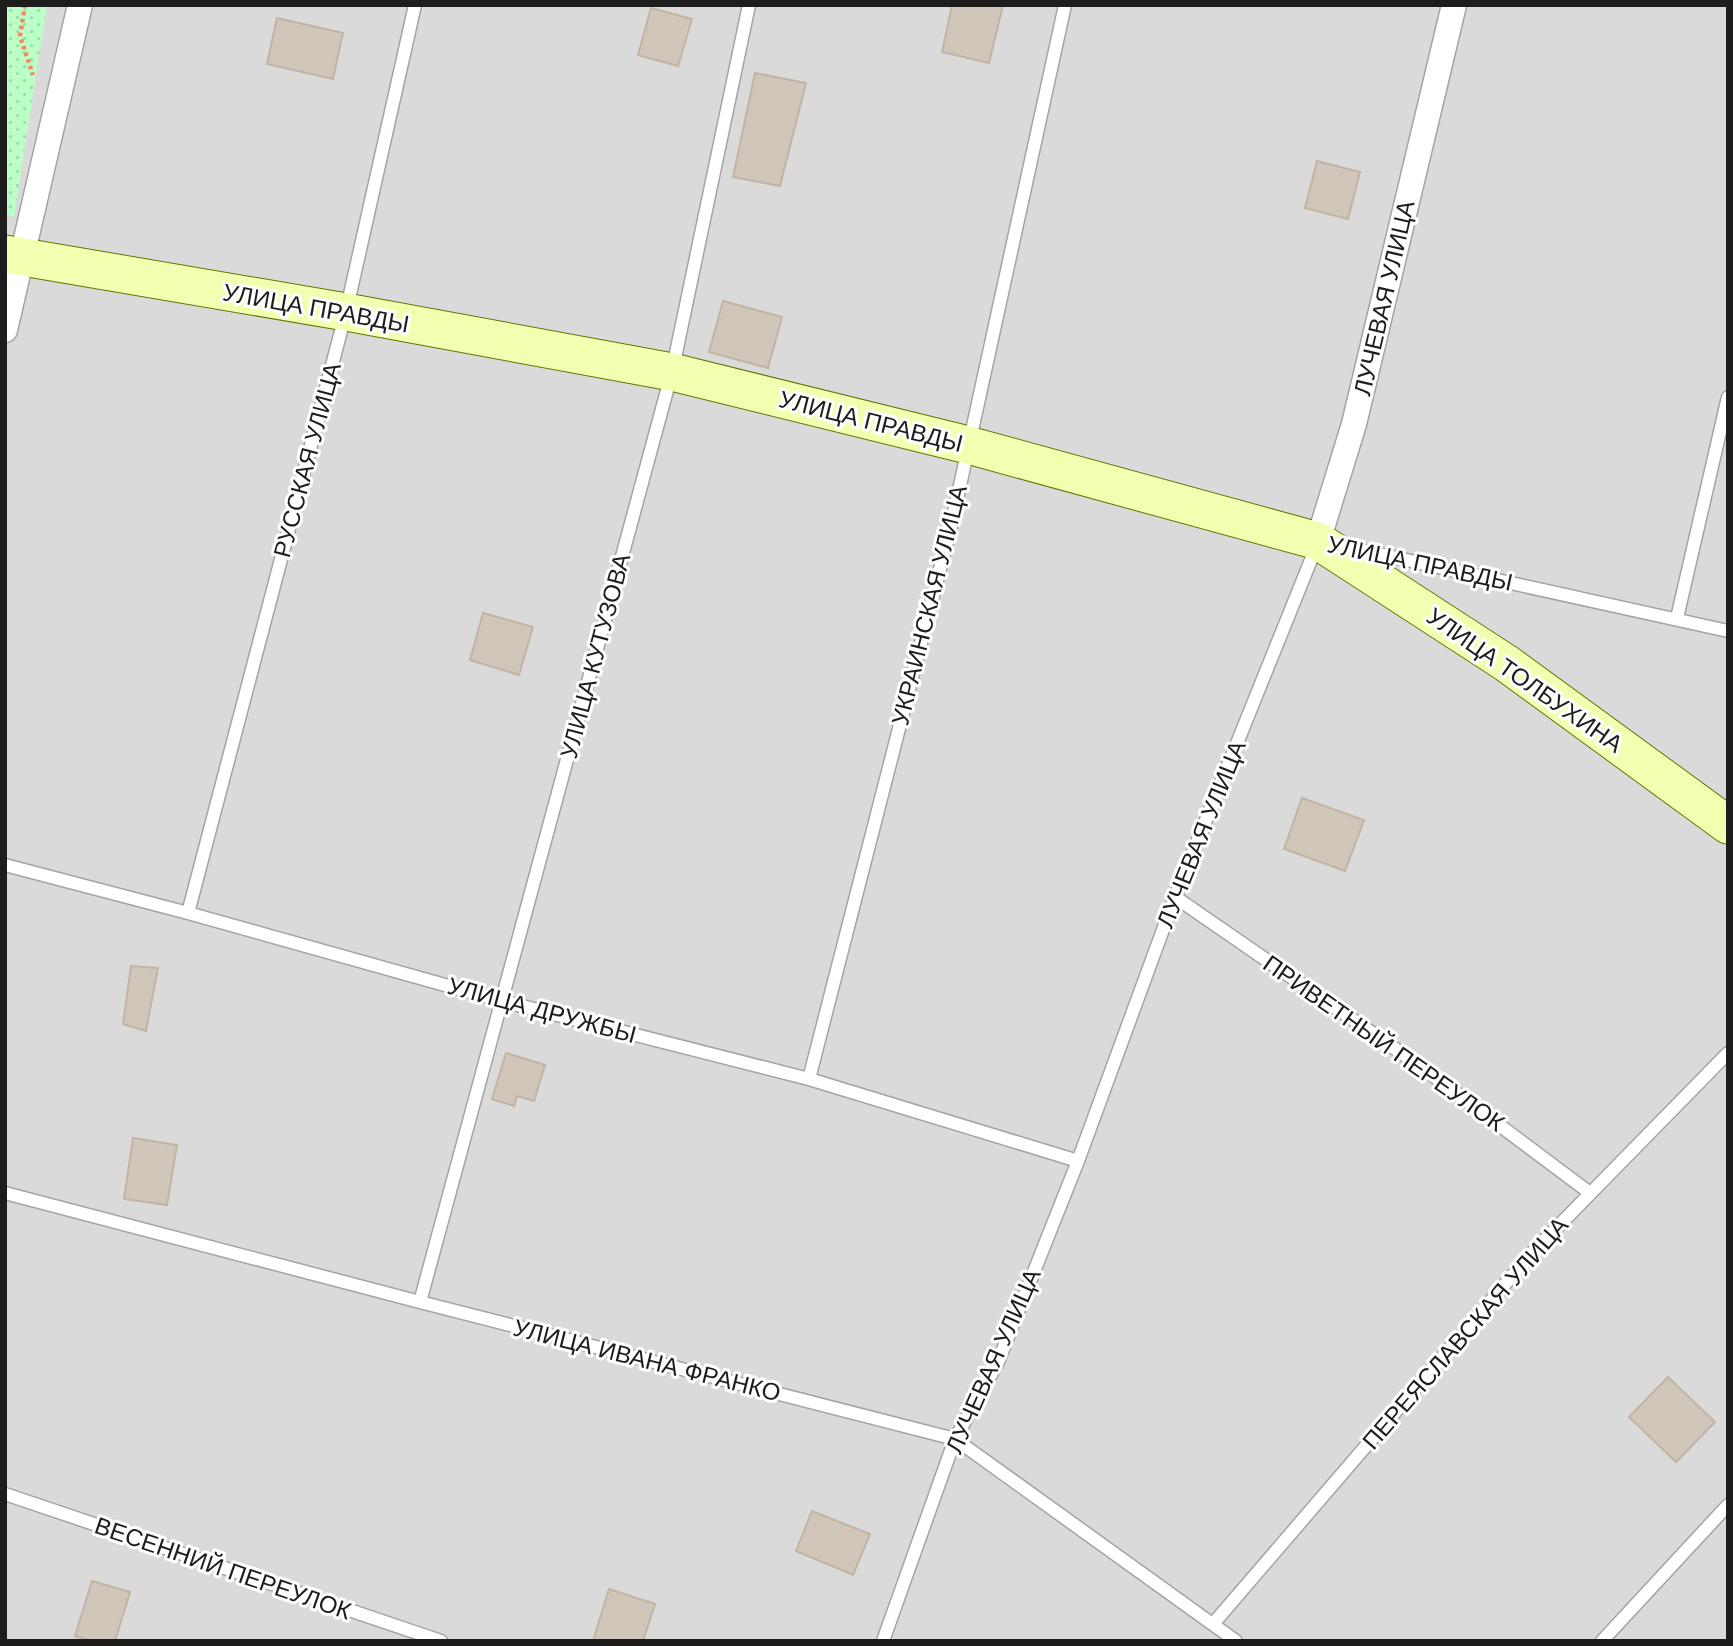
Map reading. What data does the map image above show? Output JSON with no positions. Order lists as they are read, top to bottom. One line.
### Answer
{"streets":{"main road":["УЛИЦА ПРАВДЫ","УЛИЦА ТОЛБУХИНА"],"street":["ЛУЧЕВАЯ УЛИЦА"],"lane":["РУССКАЯ УЛИЦА","УКРАИНСКАЯ УЛИЦА","УЛИЦА КУТУЗОВА","УЛИЦА ДРУЖБЫ","ПРИВЕТНЫЙ ПЕРЕУЛОК","ПЕРЕЯСЛАВСКАЯ УЛИЦА","УЛИЦА ИВАНА ФРАНКО","ВЕСЕННИЙ ПЕРЕУЛОК"]},"crossings":[["ЛУЧЕВАЯ УЛИЦА","УЛИЦА ПРАВДЫ"],["ЛУЧЕВАЯ УЛИЦА","УЛИЦА ТОЛБУХИНА"],["ЛУЧЕВАЯ УЛИЦА","УЛИЦА ДРУЖБЫ"],["ЛУЧЕВАЯ УЛИЦА","ПРИВЕТНЫЙ ПЕРЕУЛОК"],["ЛУЧЕВАЯ УЛИЦА","УЛИЦА ИВАНА ФРАНКО"],["УЛИЦА ПРАВДЫ","РУССКАЯ УЛИЦА"],["УЛИЦА ПРАВДЫ","УКРАИНСКАЯ УЛИЦА"],["УЛИЦА ПРАВДЫ","УЛИЦА КУТУЗОВА"],["УЛИЦА ПРАВДЫ","УЛИЦА ТОЛБУХИНА"],["РУССКАЯ УЛИЦА","УЛИЦА ДРУЖБЫ"],["УКРАИНСКАЯ УЛИЦА","УЛИЦА ДРУЖБЫ"],["УЛИЦА КУТУЗОВА","УЛИЦА ДРУЖБЫ"],["УЛИЦА КУТУЗОВА","УЛИЦА ИВАНА ФРАНКО"],["ПРИВЕТНЫЙ ПЕРЕУЛОК","ПЕРЕЯСЛАВСКАЯ УЛИЦА"],["ПЕРЕЯСЛАВСКАЯ УЛИЦА","УЛИЦА ИВАНА ФРАНКО"]]}
